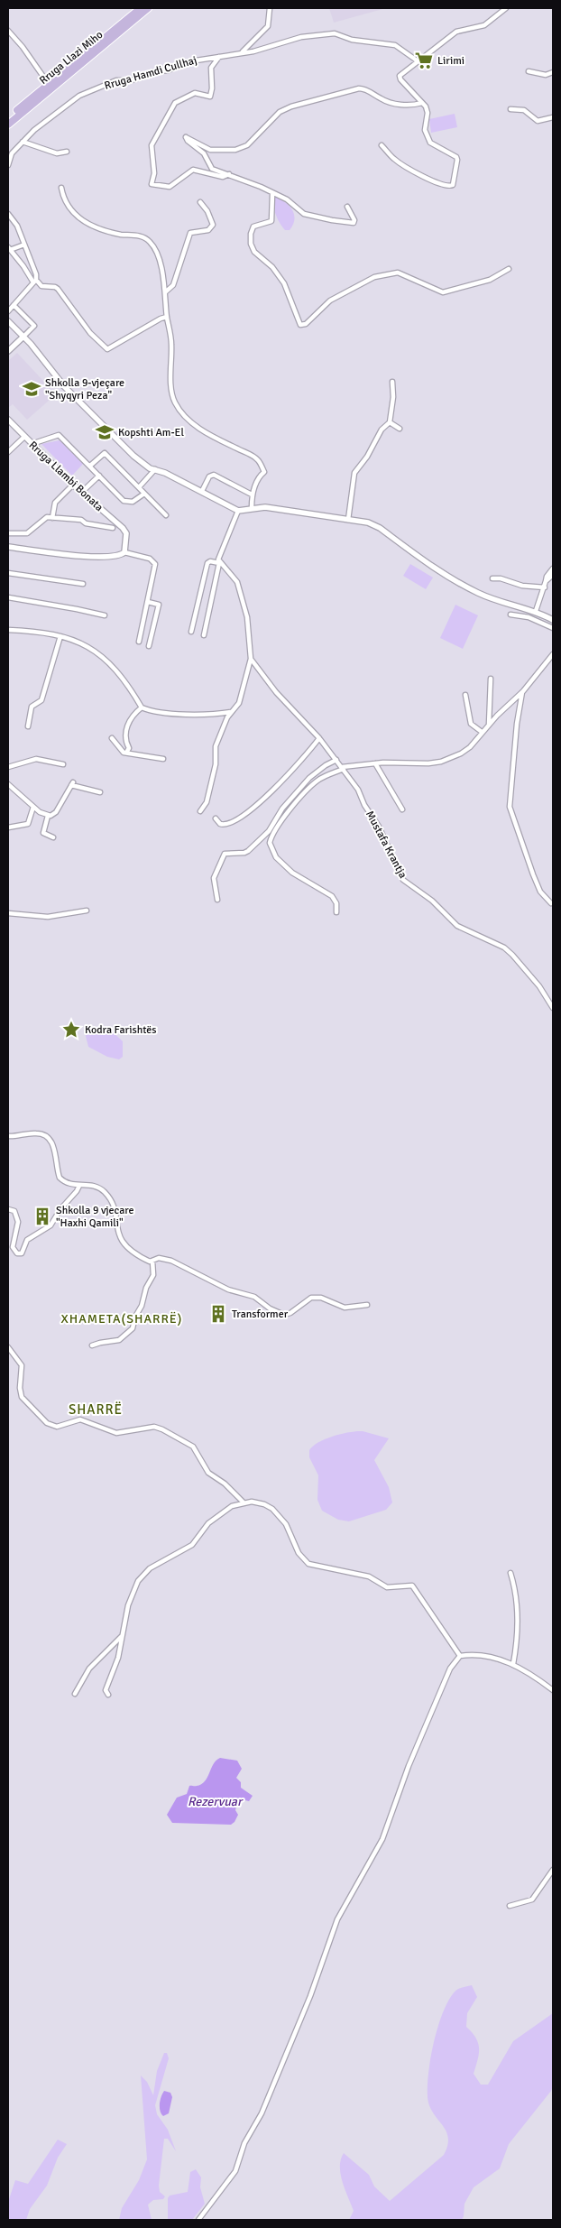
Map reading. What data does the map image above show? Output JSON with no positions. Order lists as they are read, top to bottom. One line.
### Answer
{"streets":{"main road":["Rruga Llazi Miho"],"street":["Rruga Hamdi Cullhaj","Rruga Llambi Bonata","Mustafa Krantja"]},"districts":["XHAMETA(SHARRË)","SHARRË"],"water":["Rezervuar"],"places":{"supermarket":["Lirimi"],"school or university":["Shkolla 9-vjeçare \"Shyqyri Peza\"","Kopshti Am-El"],"place":["Kodra Farishtës"],"building":["Shkolla 9 vjecare \"Haxhi Qamili\"","Transformer"]}}
